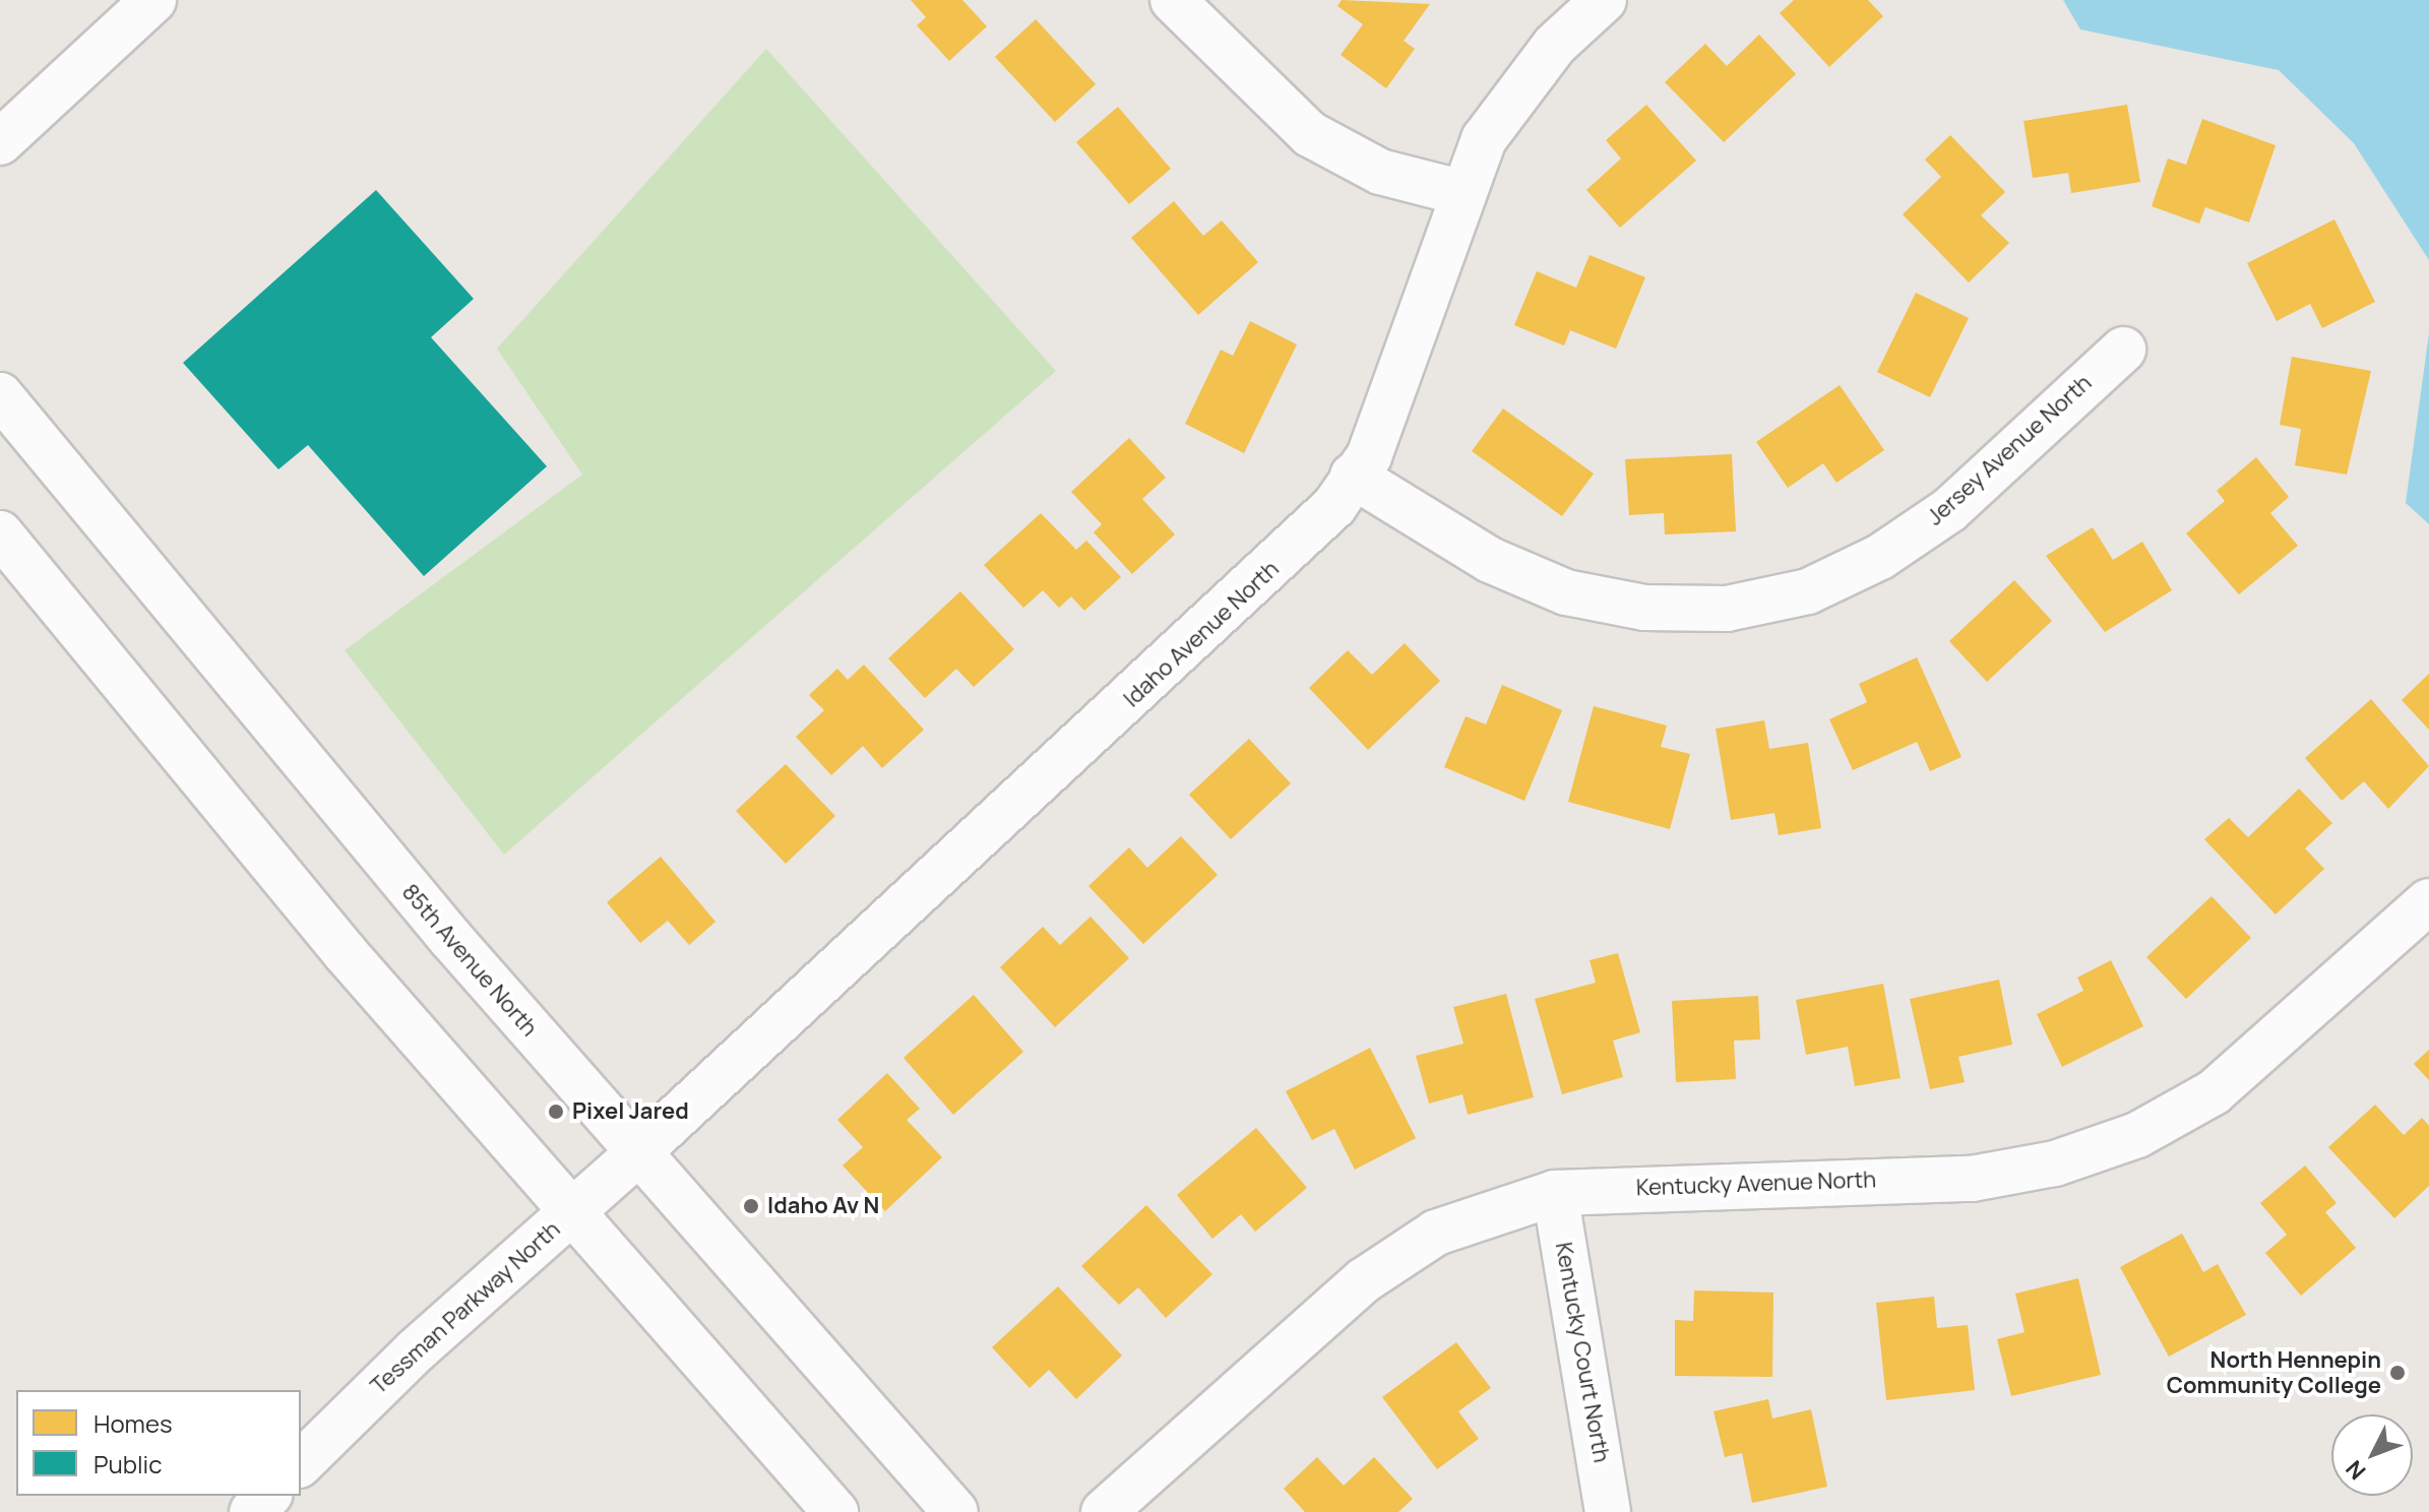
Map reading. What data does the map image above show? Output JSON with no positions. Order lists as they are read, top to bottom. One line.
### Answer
{"streets":{"street":["Jersey Avenue North","Idaho Avenue North","85th Avenue North","Kentucky Avenue North","Tessman Parkway North","Kentucky Court North"]},"crossings":[["Jersey Avenue North","Idaho Avenue North"],["Idaho Avenue North","85th Avenue North"],["Idaho Avenue North","Tessman Parkway North"],["85th Avenue North","Tessman Parkway North"],["Kentucky Avenue North","Kentucky Court North"]],"places":["Pixel Jared","Idaho Av N","North Hennepin Community College"],"legend":["Homes","Public"],"north":"bottom left"}
